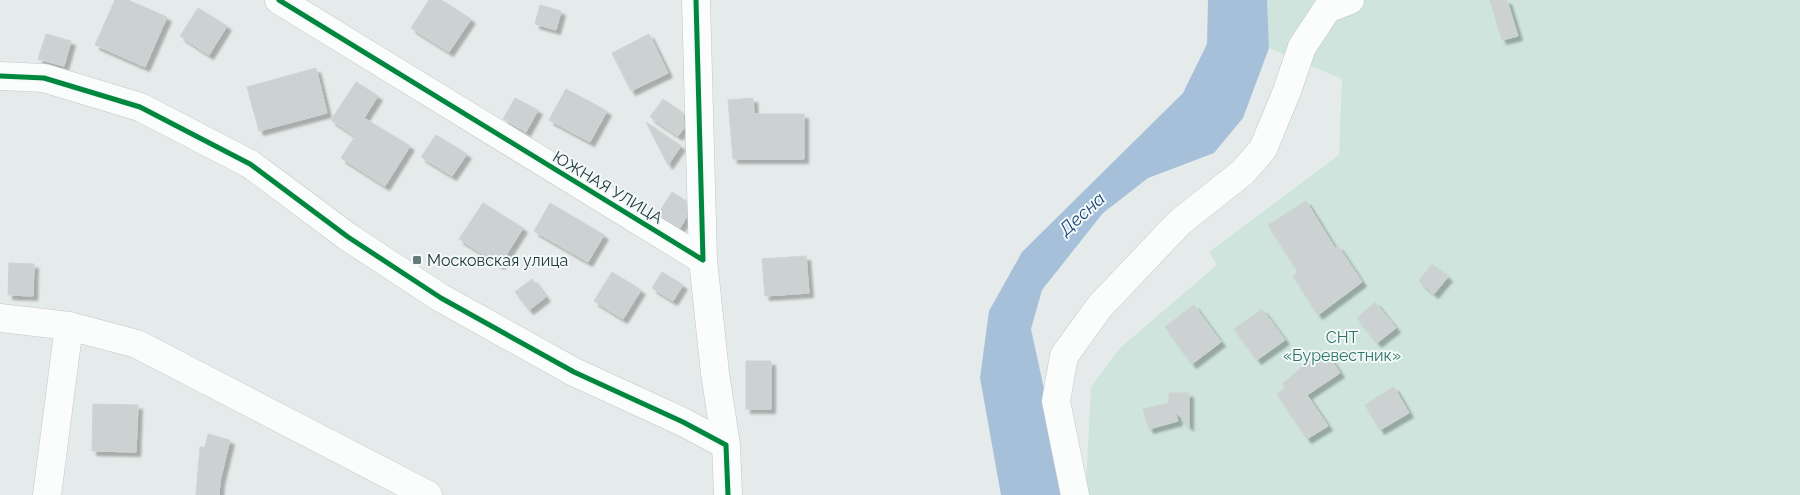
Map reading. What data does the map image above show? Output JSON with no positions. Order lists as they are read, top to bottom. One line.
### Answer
{"streets":{"street":["ЮЖНАЯ УЛИЦА"]},"water":["Десна"],"parks":["СНТ «Буревестник»"],"places":{"transit":["Московская улица"]}}
